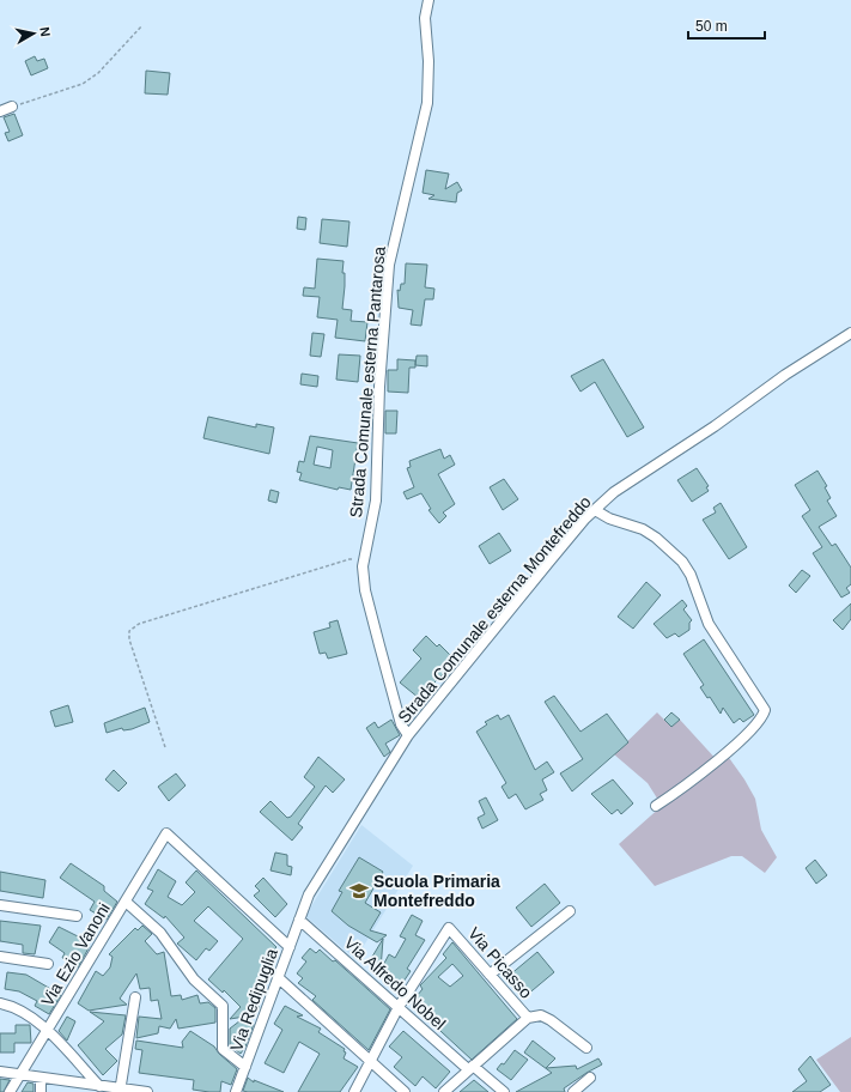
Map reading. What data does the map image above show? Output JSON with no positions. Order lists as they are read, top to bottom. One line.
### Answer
{"streets":{"street":["Strada Comunale esterna Pantarosa","Strada Comunale esterna Montefreddo","Via Ezio Vanoni","Via Picasso","Via Alfredo Nobel","Via Redipuglia"]},"crossings":[["Strada Comunale esterna Pantarosa","Strada Comunale esterna Montefreddo"],["Strada Comunale esterna Montefreddo","Via Alfredo Nobel"],["Strada Comunale esterna Montefreddo","Via Redipuglia"],["Via Ezio Vanoni","Via Redipuglia"],["Via Picasso","Via Alfredo Nobel"],["Via Alfredo Nobel","Via Redipuglia"]],"places":{"school or university":["Scuola Primaria Montefreddo"]},"scale_bar":"50 m","north":"right"}
